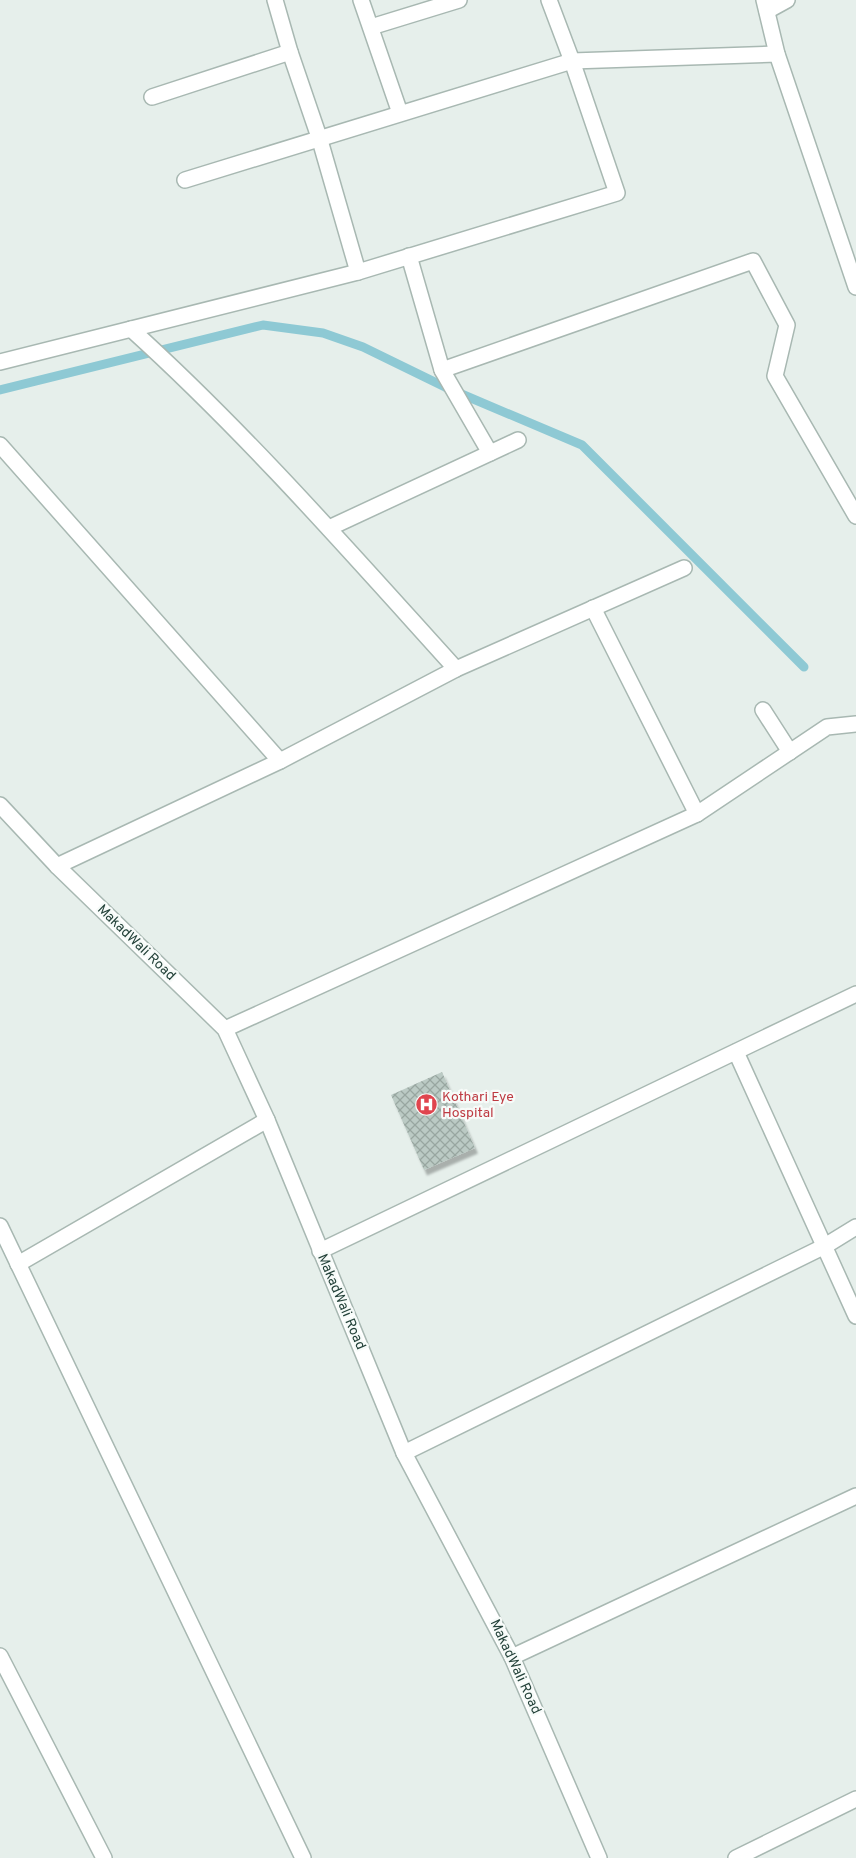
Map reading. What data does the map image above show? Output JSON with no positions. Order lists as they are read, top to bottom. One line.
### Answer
{"streets":{"street":["MakadWali Road"]},"places":{"hospital":["Kothari Eye Hospital"]}}
